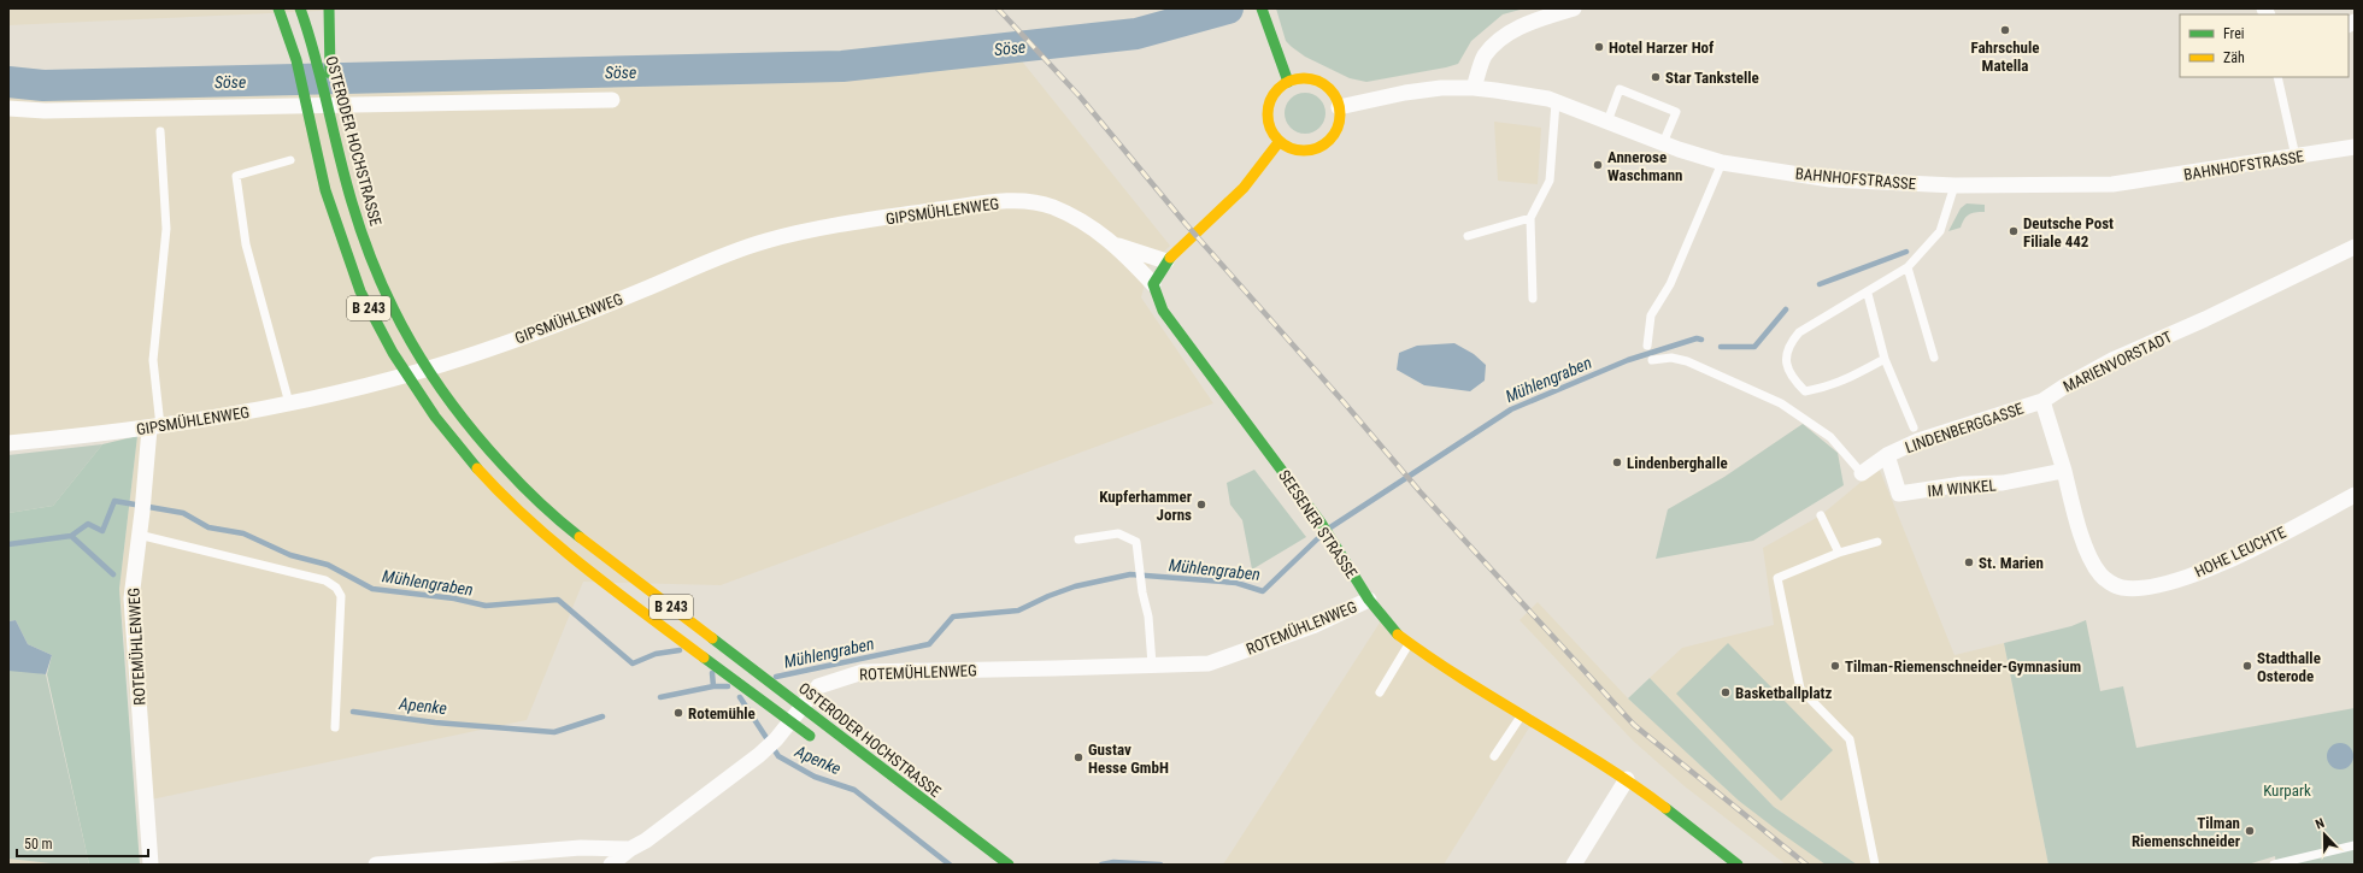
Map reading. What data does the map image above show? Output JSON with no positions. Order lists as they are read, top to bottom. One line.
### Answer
{"streets":{"main road":["OSTERODER HOCHSTRASSE","B 243","SEESENER STRASSE"],"street":["BAHNHOFSTRASSE","GIPSMÜHLENWEG","MARIENVORSTADT","LINDENBERGGASSE","IM WINKEL","HOHE LEUCHTE","ROTEMÜHLENWEG"]},"crossings":[["GIPSMÜHLENWEG","SEESENER STRASSE"],["GIPSMÜHLENWEG","ROTEMÜHLENWEG"],["MARIENVORSTADT","LINDENBERGGASSE"],["LINDENBERGGASSE","IM WINKEL"],["IM WINKEL","HOHE LEUCHTE"],["SEESENER STRASSE","ROTEMÜHLENWEG"]],"water":["Söse","Mühlengraben","Apenke"],"parks":["Kurpark"],"places":["Fahrschule Matella","Hotel Harzer Hof","Star Tankstelle","Annerose Waschmann","Deutsche Post Filiale 442","Lindenberghalle","Kupferhammer Jorns","St. Marien","Tilman-Riemenschneider-Gymnasium","Stadthalle Osterode","Basketballplatz","Rotemühle","Gustav Hesse GmbH","Tilman Riemenschneider"],"legend":["Frei","Zäh"],"scale_bar":"50 m","north":"top"}
